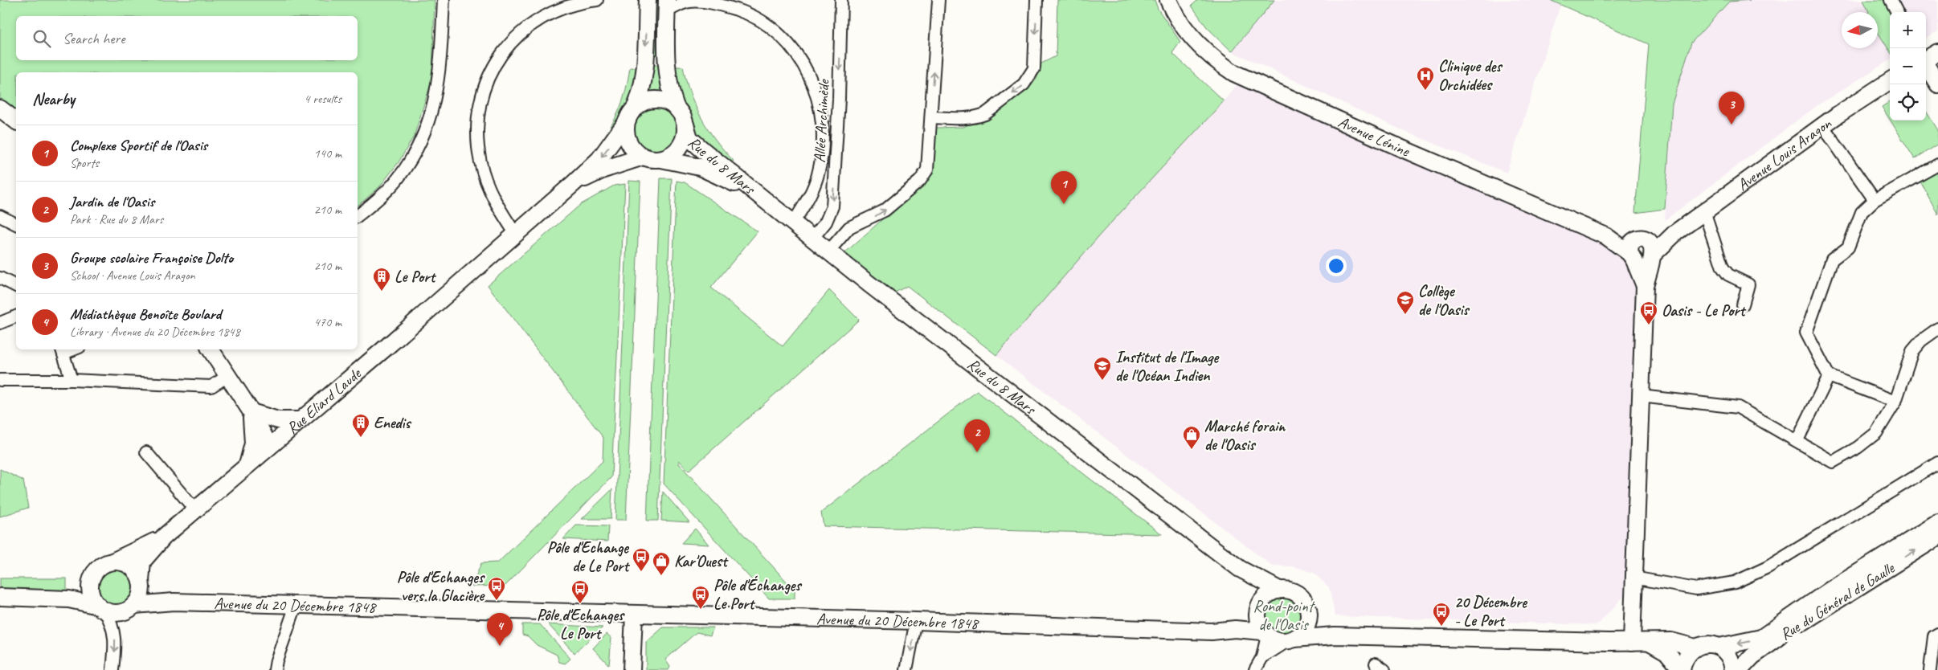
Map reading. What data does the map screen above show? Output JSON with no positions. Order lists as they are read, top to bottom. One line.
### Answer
{"streets":{"main road":["Avenue Lénine","Avenue Louis Aragon","Rue du 8 Mars","Rue Eliard Laude","Rue du Général de Gaulle","Avenue du 20 Décembre 1848"],"street":["Allée Archimède"]},"crossings":[["Allée Archimède","Rue du 8 Mars"],["Avenue Lénine","Avenue Louis Aragon"],["Rue du 8 Mars","Rue Eliard Laude"],["Rue du 8 Mars","Avenue du 20 Décembre 1848"]],"parks":["Rond-point de l'Oasis"],"places":{"hospital":["Clinique des Orchidées"],"building":["Le Port","Enedis"],"school or university":["Collège de l'Oasis","Institut de l'Image de l'Océan Indien"],"bus stop":["Oasis - Le Port","Pôle d'Echange de Le Port","Pôle d'Echanges vers la Glacière","Pôle d'Echanges Le Port","Pôle d'Échanges Le Port","20 Décembre - Le Port"],"shop":["Marché forain de l'Oasis","Kar'Ouest"]},"north":"left","page":{"map_buttons":["+","−"],"search":"Search here","heading":["Nearby","4 results"],"pins":["3","1","2","4"],"list":[{"mark":"1","name":"Complexe Sportif de l'Oasis","note":"Sports","value":"140 m"},{"mark":"2","name":"Jardin de l'Oasis","note":"Park · Rue du 8 Mars","value":"210 m"},{"mark":"3","name":"Groupe scolaire Françoise Dolto","note":"School · Avenue Louis Aragon","value":"210 m"},{"mark":"4","name":"Médiathèque Benoîte Boulard","note":"Library · Avenue du 20 Décembre 1848","value":"470 m"}]}}
